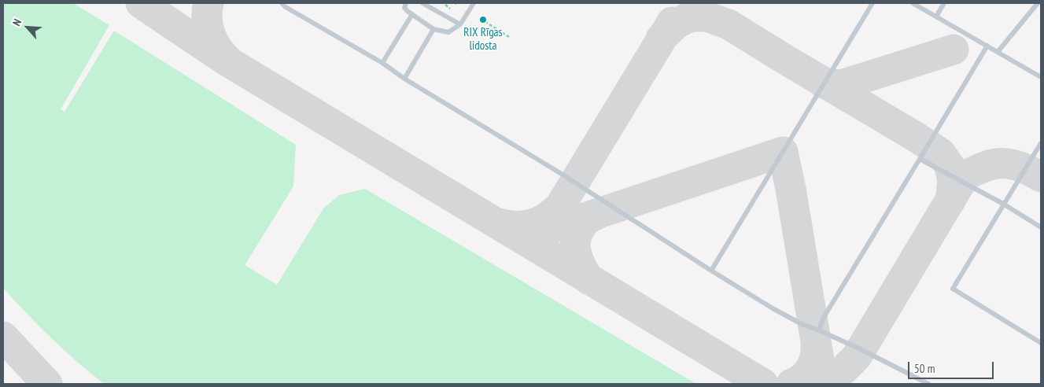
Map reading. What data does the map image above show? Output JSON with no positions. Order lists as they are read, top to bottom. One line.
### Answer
{"places":["RIX Rīgas lidosta"],"scale_bar":"50 m","north":"top left"}
